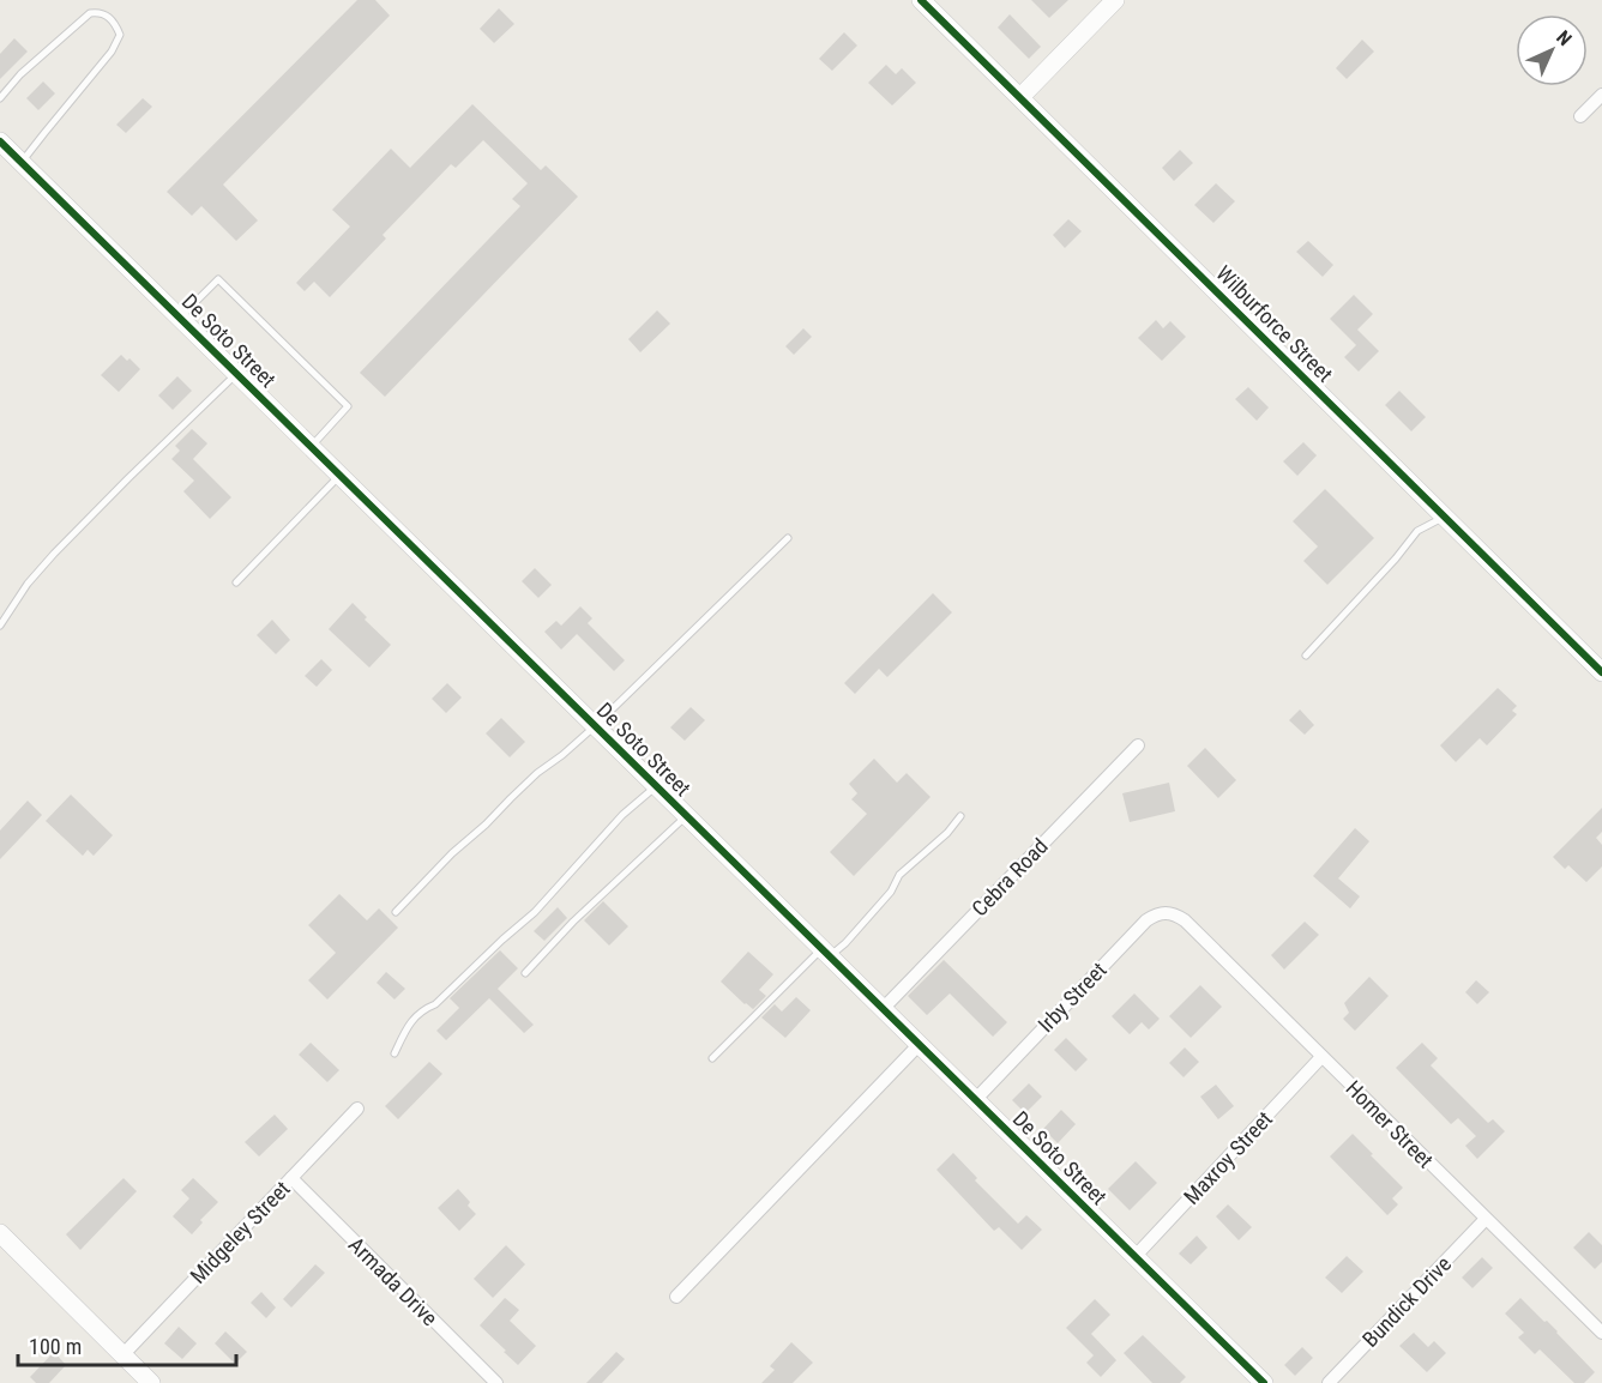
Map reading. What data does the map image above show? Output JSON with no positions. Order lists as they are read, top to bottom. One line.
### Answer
{"streets":{"street":["Wilburforce Street","De Soto Street","Cebra Road","Irby Street","Homer Street","Maxroy Street","Midgeley Street","Armada Drive","Bundick Drive"]},"crossings":[["De Soto Street","Cebra Road"],["De Soto Street","Irby Street"],["De Soto Street","Maxroy Street"],["Irby Street","Homer Street"],["Homer Street","Maxroy Street"],["Homer Street","Bundick Drive"],["Midgeley Street","Armada Drive"]],"scale_bar":"100 m","north":"top right"}
